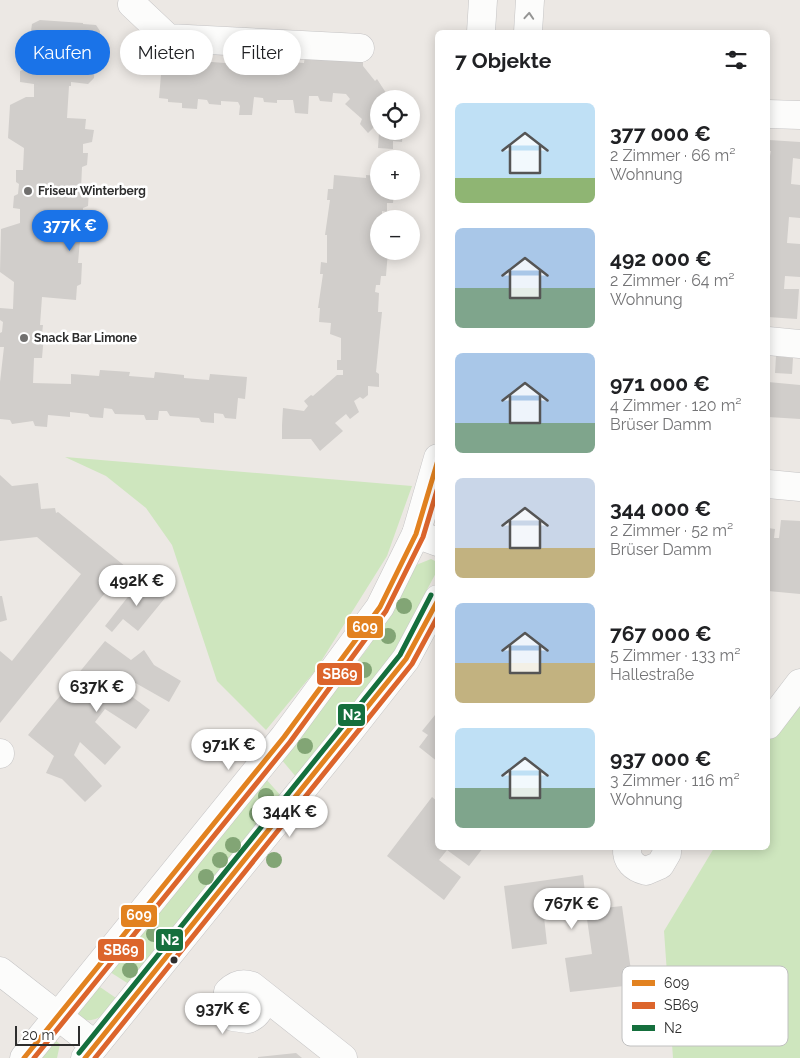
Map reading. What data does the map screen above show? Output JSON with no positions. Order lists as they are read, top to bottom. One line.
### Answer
{"places":["Friseur Winterberg","Snack Bar Limone"],"lines":["transit line 609","transit line SB69","transit line N2"],"legend":["609","SB69","N2"],"scale_bar":"20 m","page":{"chip":["Kaufen","Mieten","Filter"],"heading":"7 Objekte","map_buttons":["+","−"],"list":[{"name":"377 000 €","note":"2 Zimmer · 66 m² · Wohnung"},{"name":"492 000 €","note":"2 Zimmer · 64 m² · Wohnung"},{"name":"971 000 €","note":"4 Zimmer · 120 m² · Brüser Damm"},{"name":"344 000 €","note":"2 Zimmer · 52 m² · Brüser Damm"},{"name":"767 000 €","note":"5 Zimmer · 133 m² · Hallestraße"},{"name":"937 000 €","note":"3 Zimmer · 116 m² · Wohnung"}],"price":["377K €","492K €","637K €","971K €","344K €","767K €","937K €"],"scale":"20 m"}}
